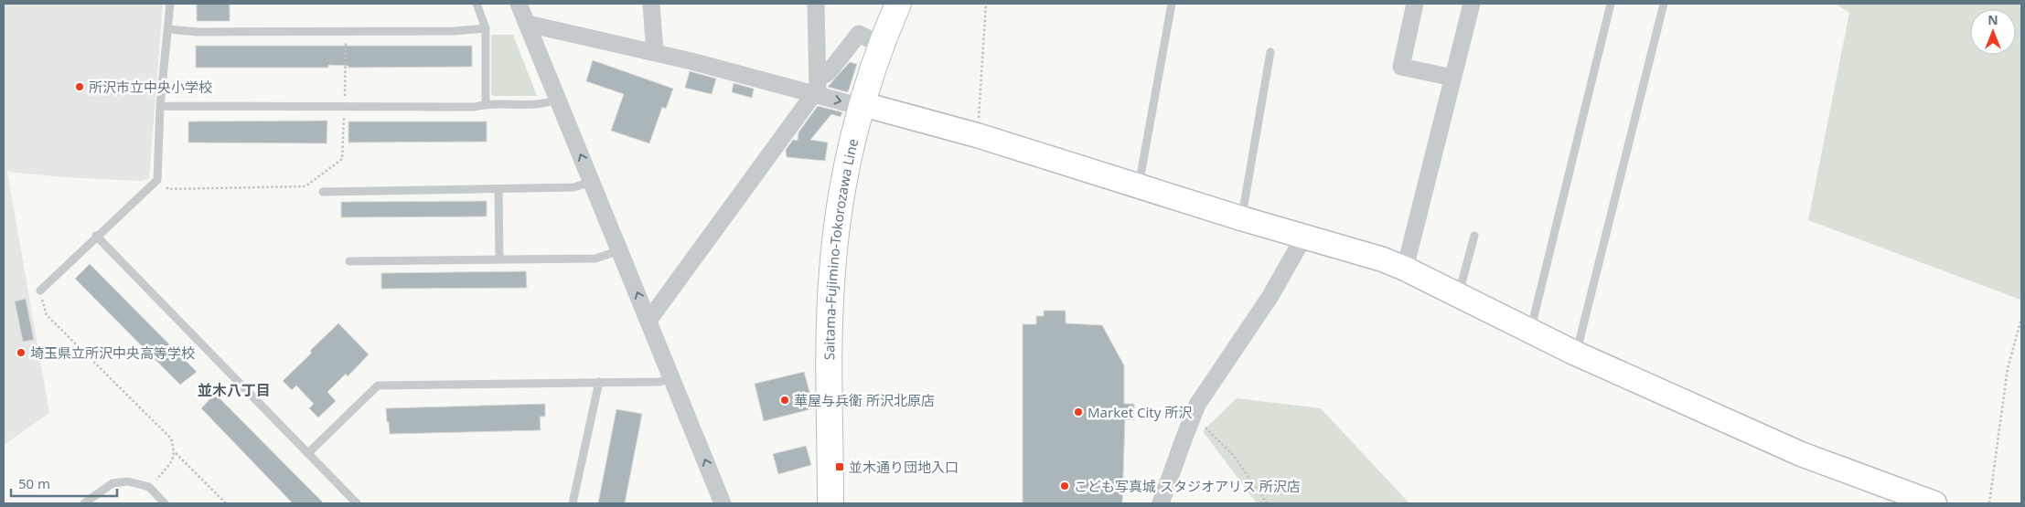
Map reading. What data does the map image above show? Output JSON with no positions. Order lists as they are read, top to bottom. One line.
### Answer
{"streets":{"main road":["Saitama-Fujimino-Tokorozawa Line"]},"districts":["並木八丁目"],"places":{"other":["所沢市立中央小学校","埼玉県立所沢中央高等学校","華屋与兵衛 所沢北原店","Market City 所沢","こども写真城 スタジオアリス 所沢店"],"transit":["並木通り団地入口"]},"scale_bar":"50 m","north":"top"}
